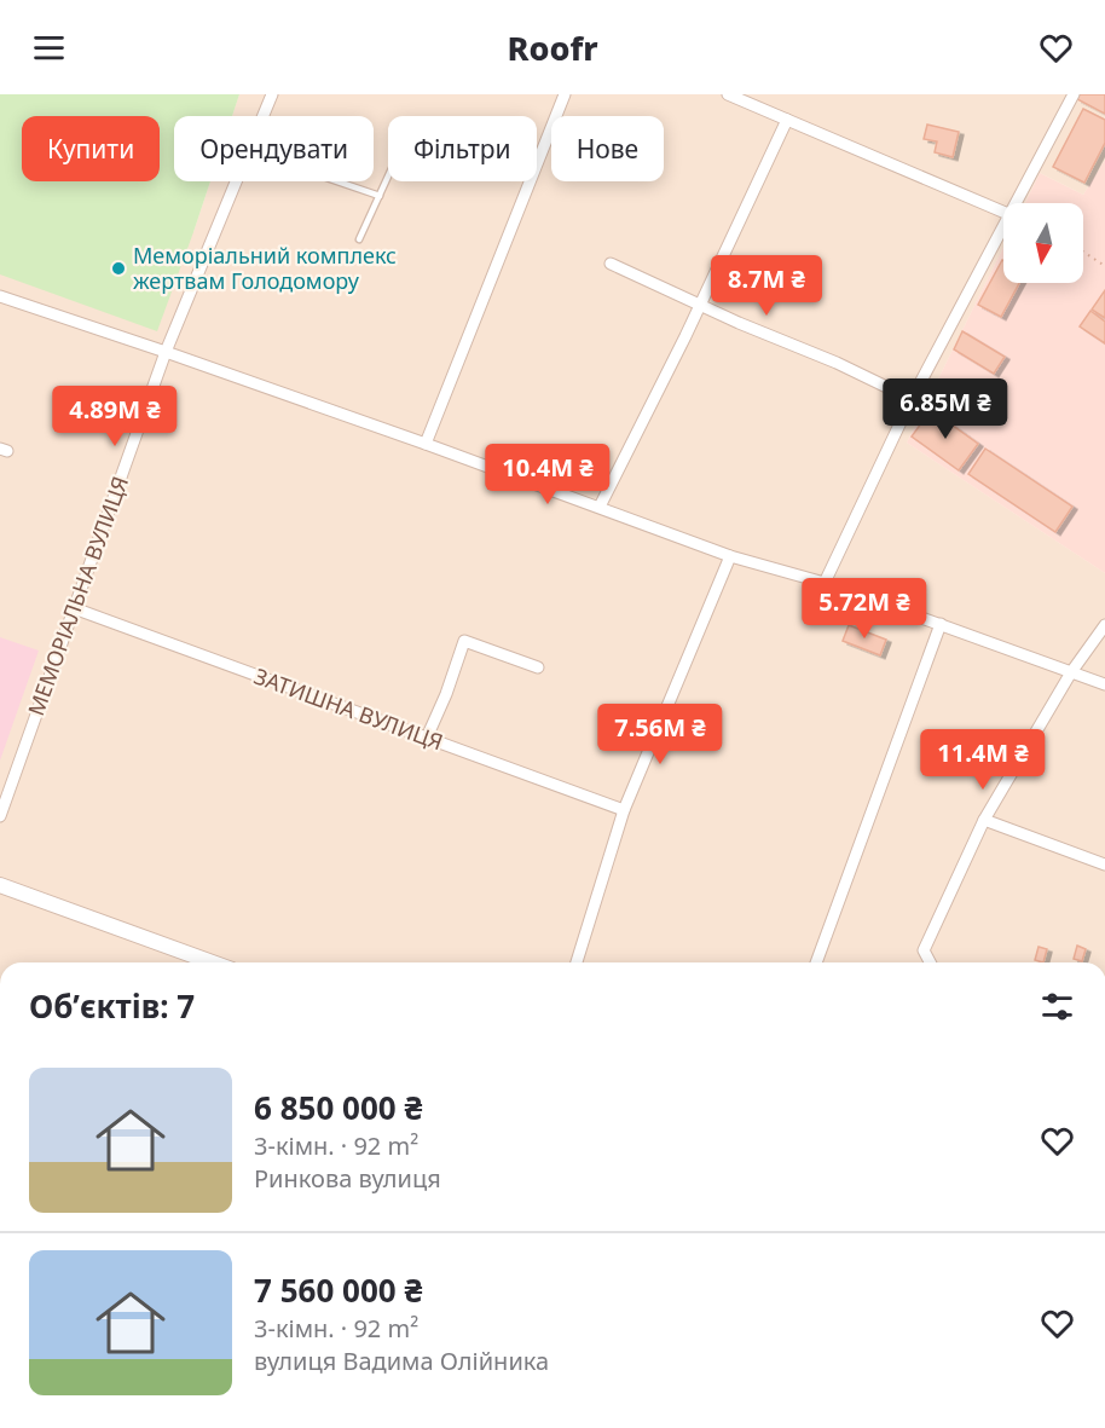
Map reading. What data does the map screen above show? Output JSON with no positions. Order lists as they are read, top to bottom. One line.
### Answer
{"streets":{"street":["МЕМОРІАЛЬНА ВУЛИЦЯ","ЗАТИШНА ВУЛИЦЯ"]},"crossings":[["МЕМОРІАЛЬНА ВУЛИЦЯ","ЗАТИШНА ВУЛИЦЯ"]],"places":["Меморіальний комплекс жертвам Голодомору"],"north":"bottom","page":{"header":"Roofr","chip":["Купити","Орендувати","Фільтри","Нове"],"price":["8.7M ₴","6.85M ₴","4.89M ₴","10.4M ₴","5.72M ₴","7.56M ₴","11.4M ₴"],"heading":"Об’єктів: 7","list":[{"name":"6 850 000 ₴","note":"3-кімн. · 92 m² · Ринкова вулиця"},{"name":"7 560 000 ₴","note":"3-кімн. · 92 m² · вулиця Вадима Олійника"}]}}
